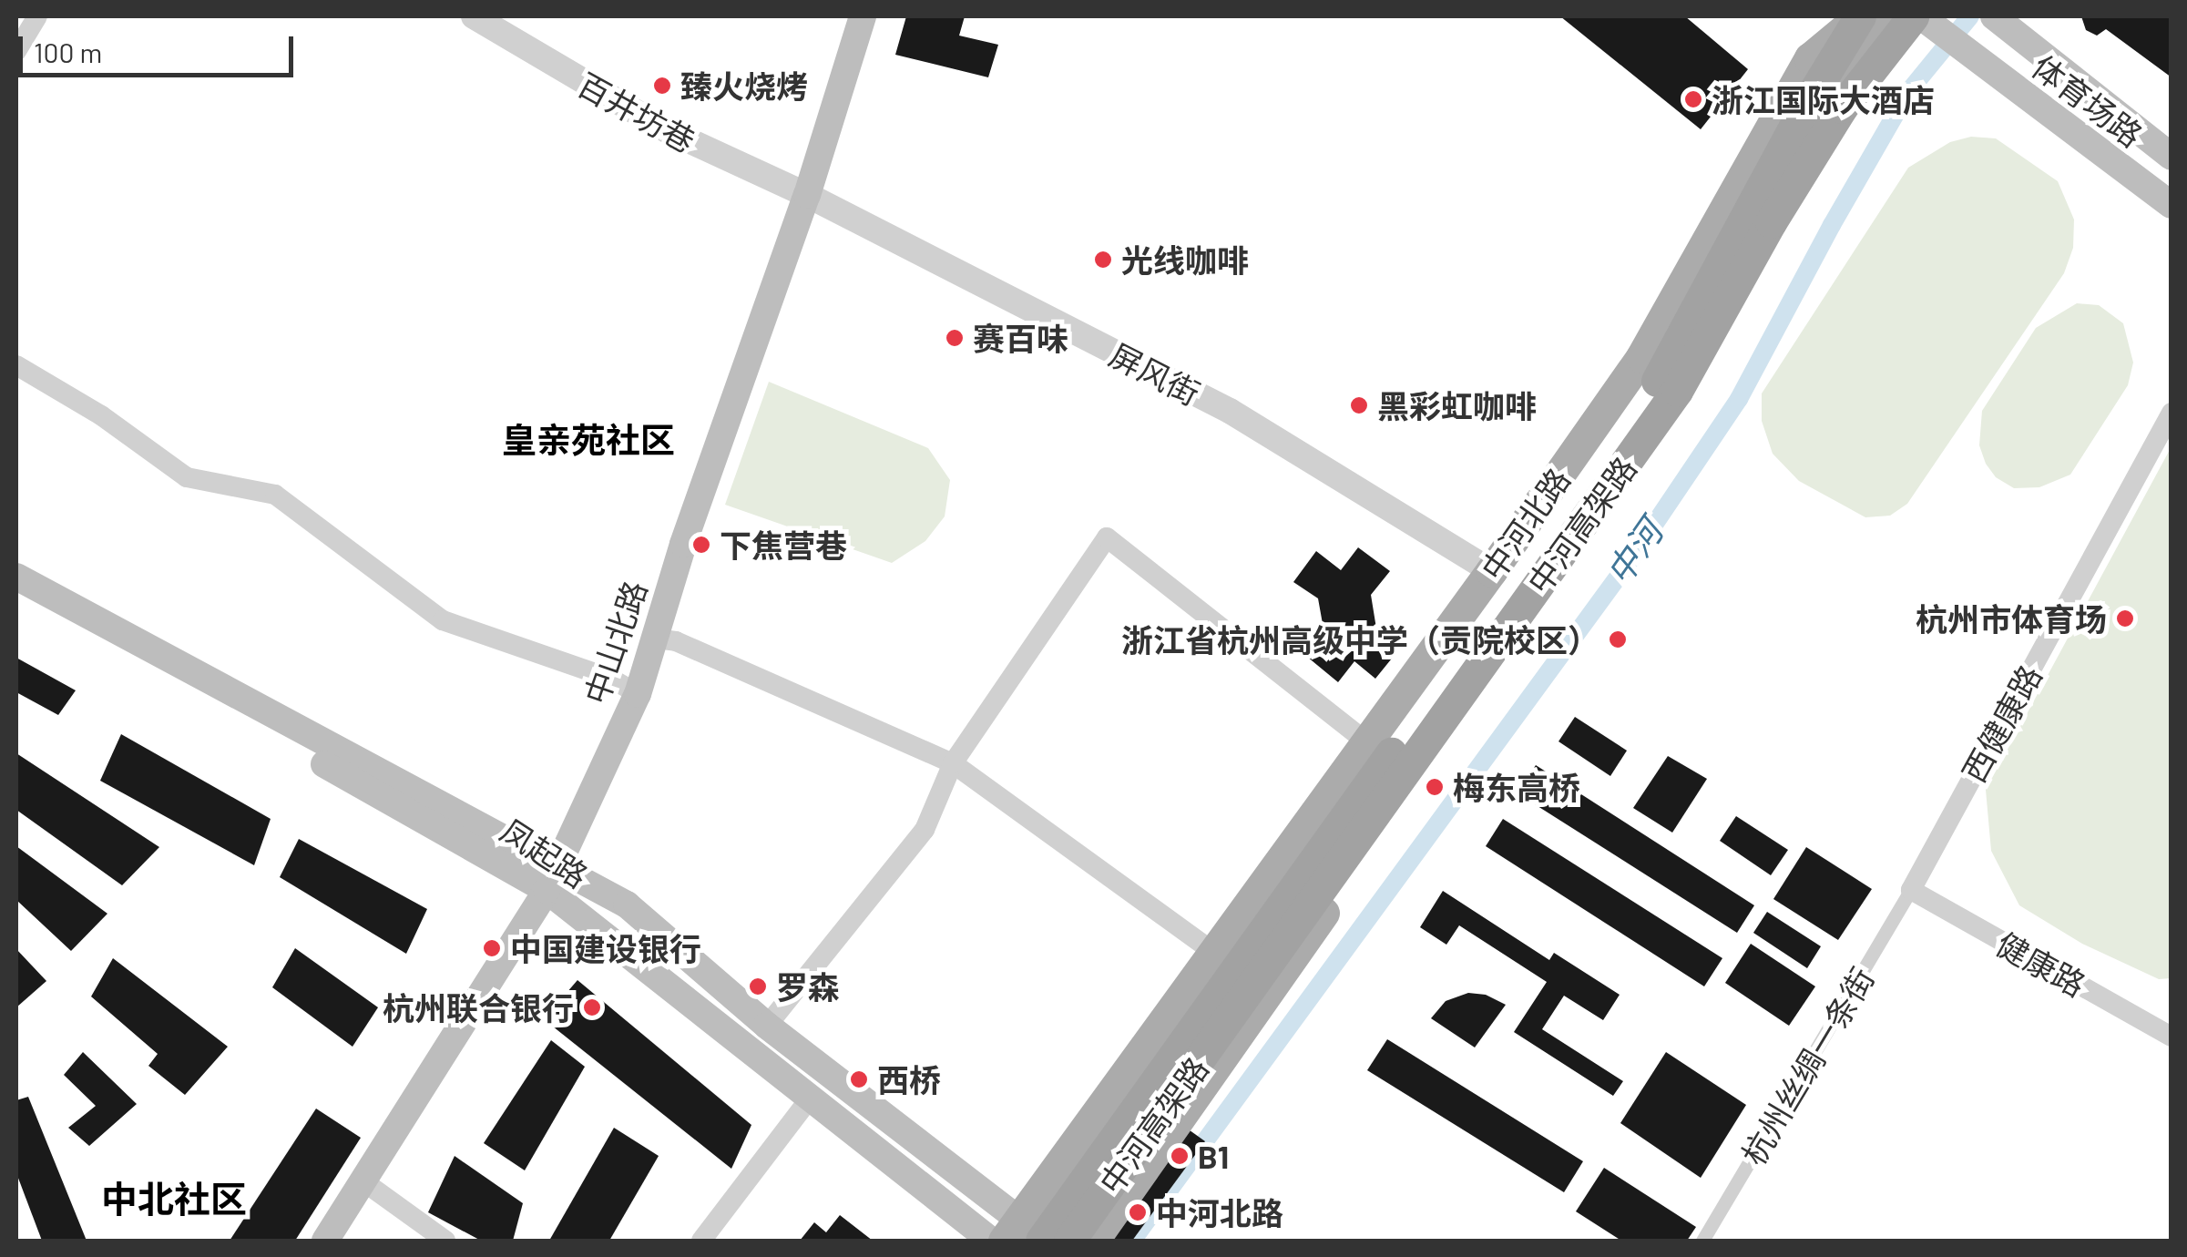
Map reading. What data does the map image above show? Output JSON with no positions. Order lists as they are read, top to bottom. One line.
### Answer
{"streets":{"highway":["中河高架路"],"main road":["体育场路","中河北路","中山北路","凤起路"],"street":["百井坊巷","屏风街","西健康路","健康路","杭州丝绸一条街"]},"crossings":[["体育场路","中河高架路"],["百井坊巷","屏风街"],["百井坊巷","中山北路"],["屏风街","中河北路"],["屏风街","中山北路"],["中河北路","中河高架路"],["中山北路","凤起路"],["西健康路","健康路"],["西健康路","杭州丝绸一条街"],["健康路","杭州丝绸一条街"]],"districts":["皇亲苑社区","中北社区"],"water":["中河"],"places":["臻火烧烤","浙江国际大酒店","光线咖啡","赛百味","黑彩虹咖啡","下焦营巷","杭州市体育场","浙江省杭州高级中学（贡院校区）","梅东高桥","中国建设银行","罗森","杭州联合银行","西桥","B1","中河北路"],"scale_bar":"100 m"}
